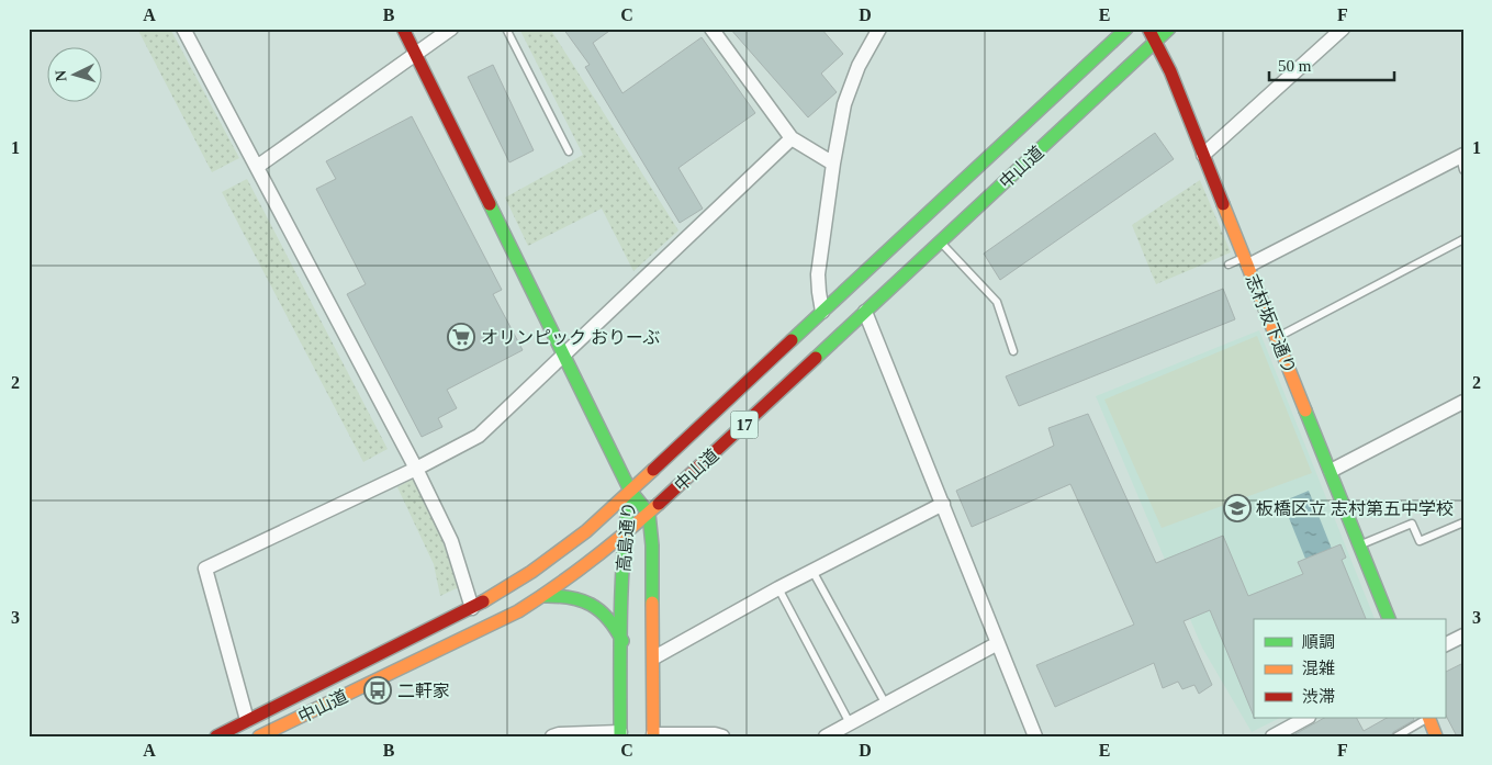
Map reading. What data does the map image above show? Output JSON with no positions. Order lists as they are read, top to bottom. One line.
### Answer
{"streets":{"main road":["中山道","志村坂下通り","17","高島通り"]},"crossings":[["中山道","志村坂下通り"],["中山道","高島通り"]],"places":{"supermarket":["オリンピック おりーぶ"],"school or university":["板橋区立 志村第五中学校"],"bus stop":["二軒家"]},"legend":["順調","混雑","渋滞"],"scale_bar":"50 m","north":"left","grid":{"columns":["A","B","C","D","E","F"],"rows":["1","2","3"]}}
